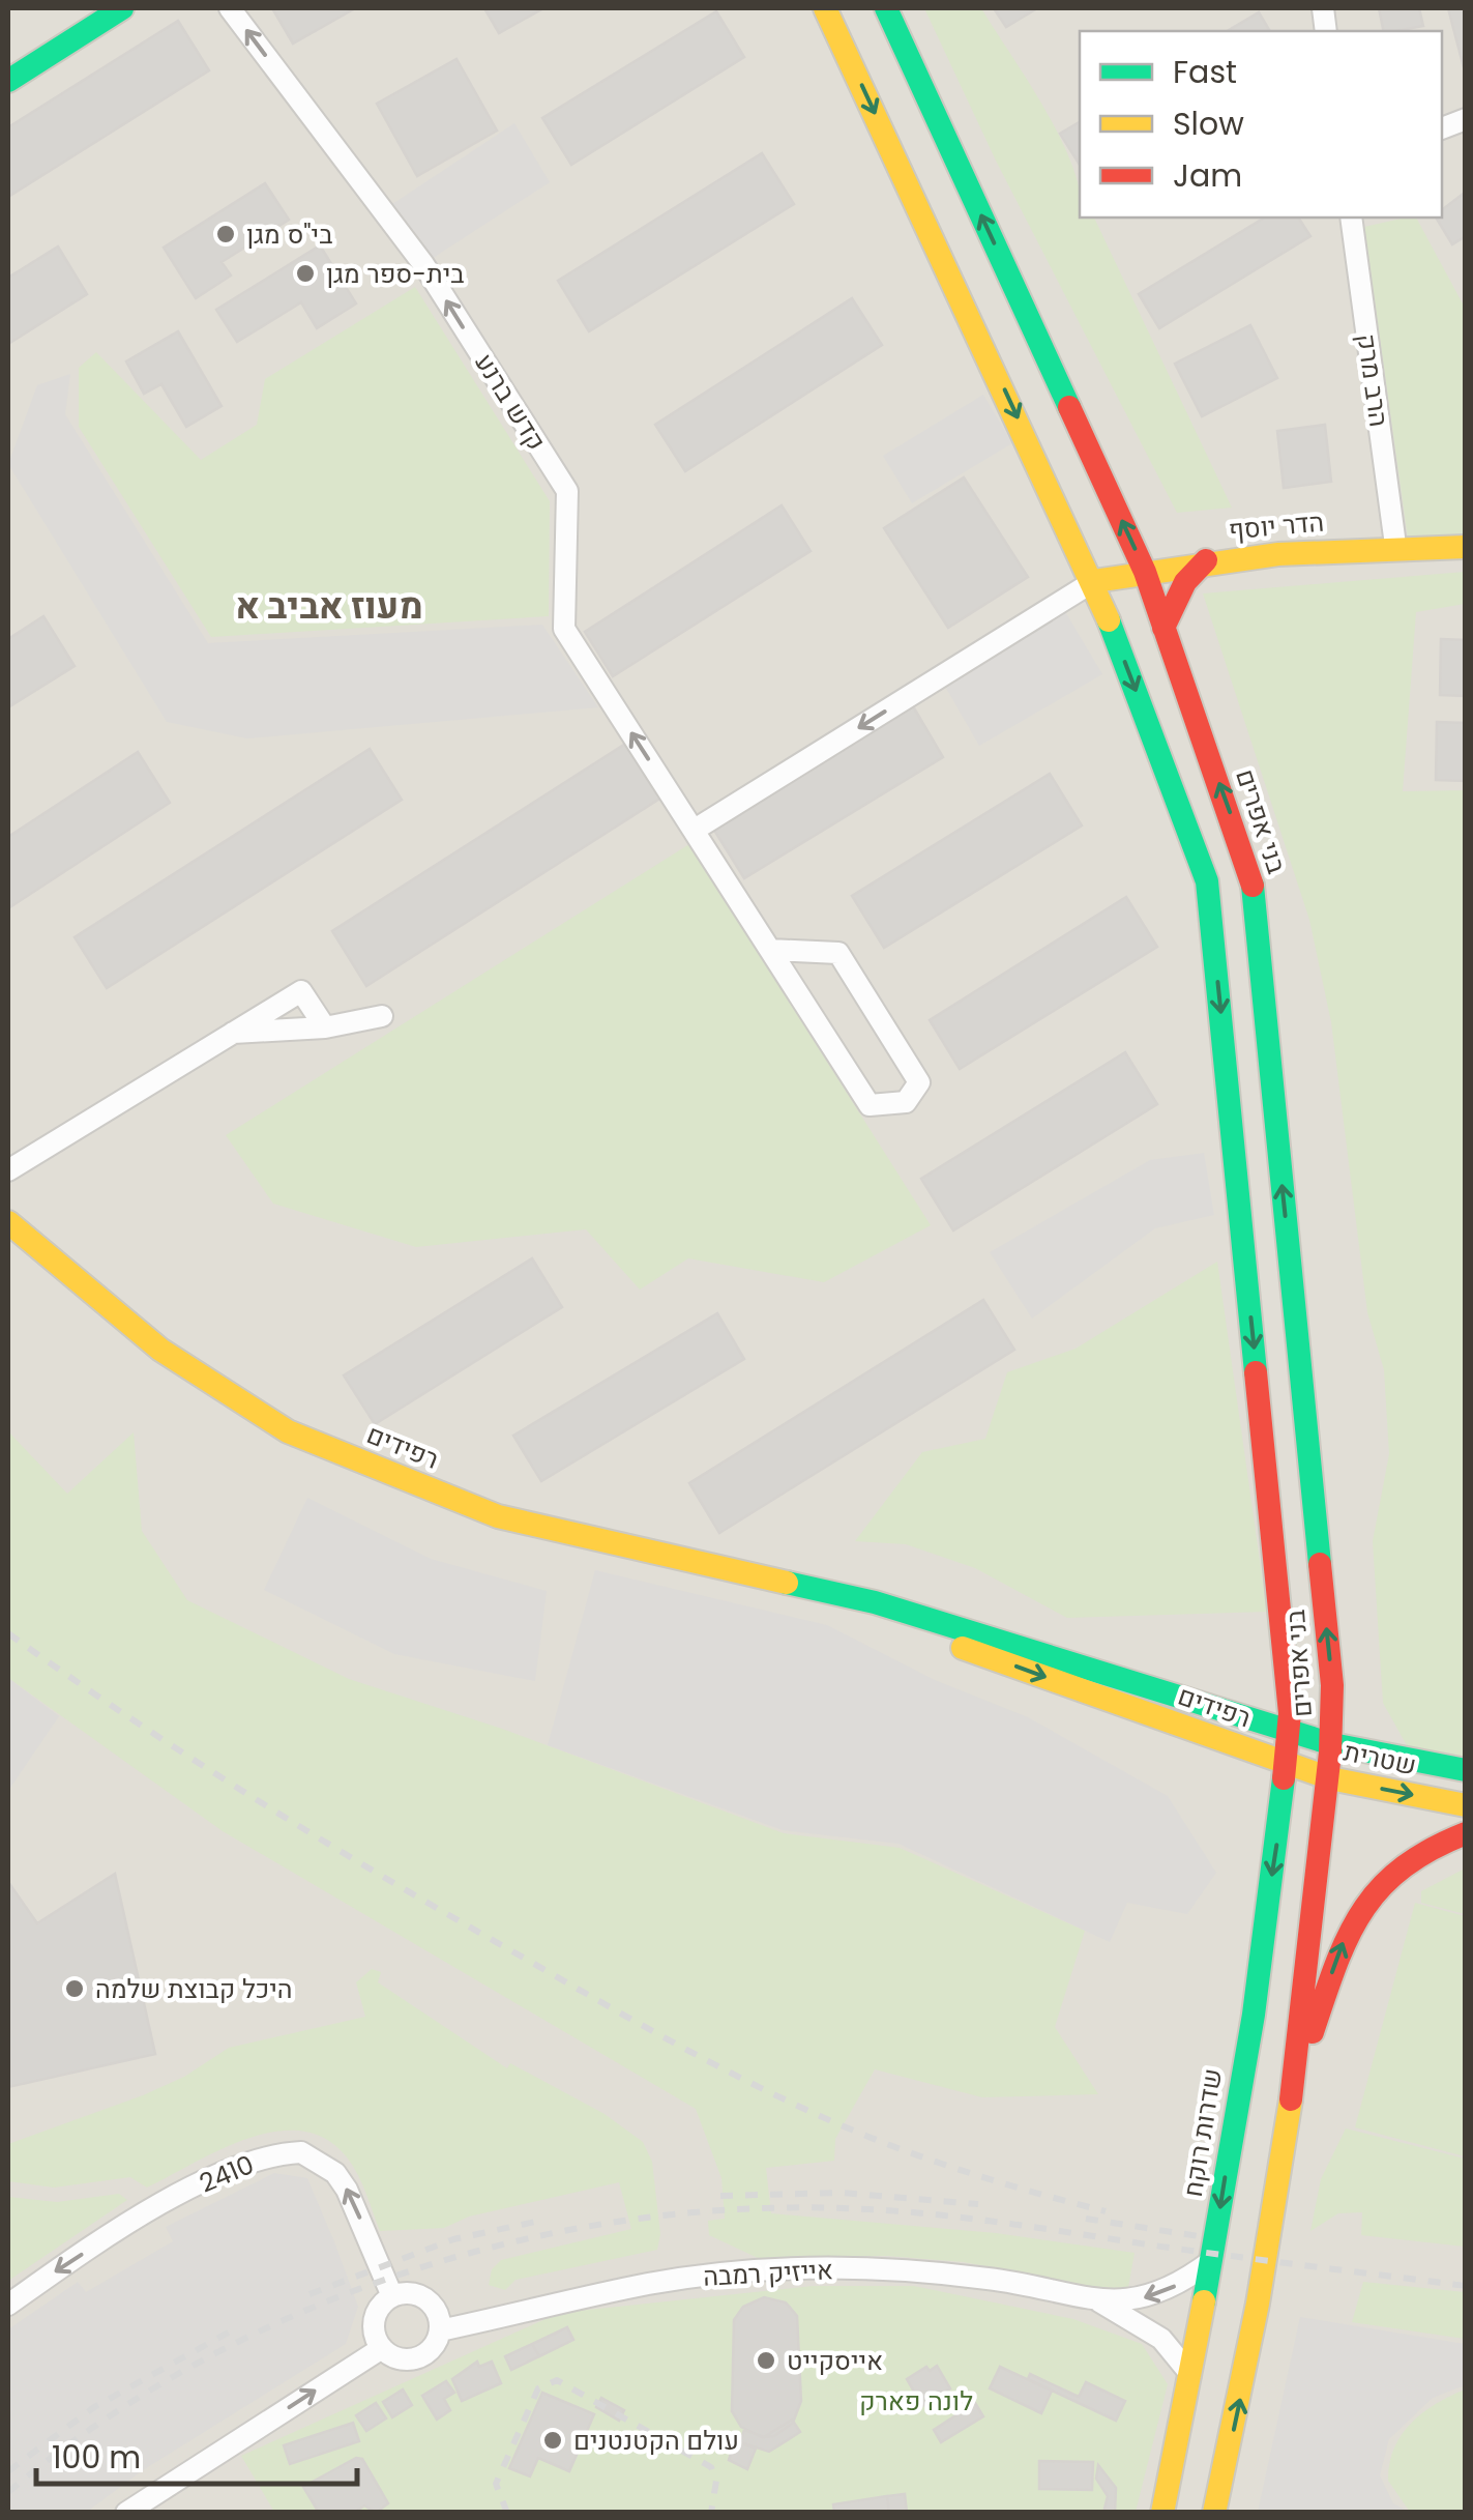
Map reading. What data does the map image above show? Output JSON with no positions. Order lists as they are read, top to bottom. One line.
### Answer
{"streets":{"main road":["הדר יוסף","בני אפרים","רפידים","שטרית","שדרות רוקח"],"street":["הרב מרק","קדש ברנע","2410","אייזיק רמבה"]},"crossings":[["הרב מרק","הדר יוסף"],["הדר יוסף","בני אפרים"],["בני אפרים","רפידים"],["בני אפרים","שטרית"],["בני אפרים","שדרות רוקח"],["רפידים","שטרית"],["רפידים","שדרות רוקח"],["שטרית","שדרות רוקח"],["שדרות רוקח","אייזיק רמבה"],["2410","אייזיק רמבה"]],"one_way":["קדש ברנע"],"districts":["מעוז אביב א"],"parks":["לונה פארק"],"places":["בי\"ס מגן","בית-ספר מגן","היכל קבוצת שלמה","אייסקייט","עולם הקטנטנים"],"legend":["Fast","Slow","Jam"],"scale_bar":"100 m"}
